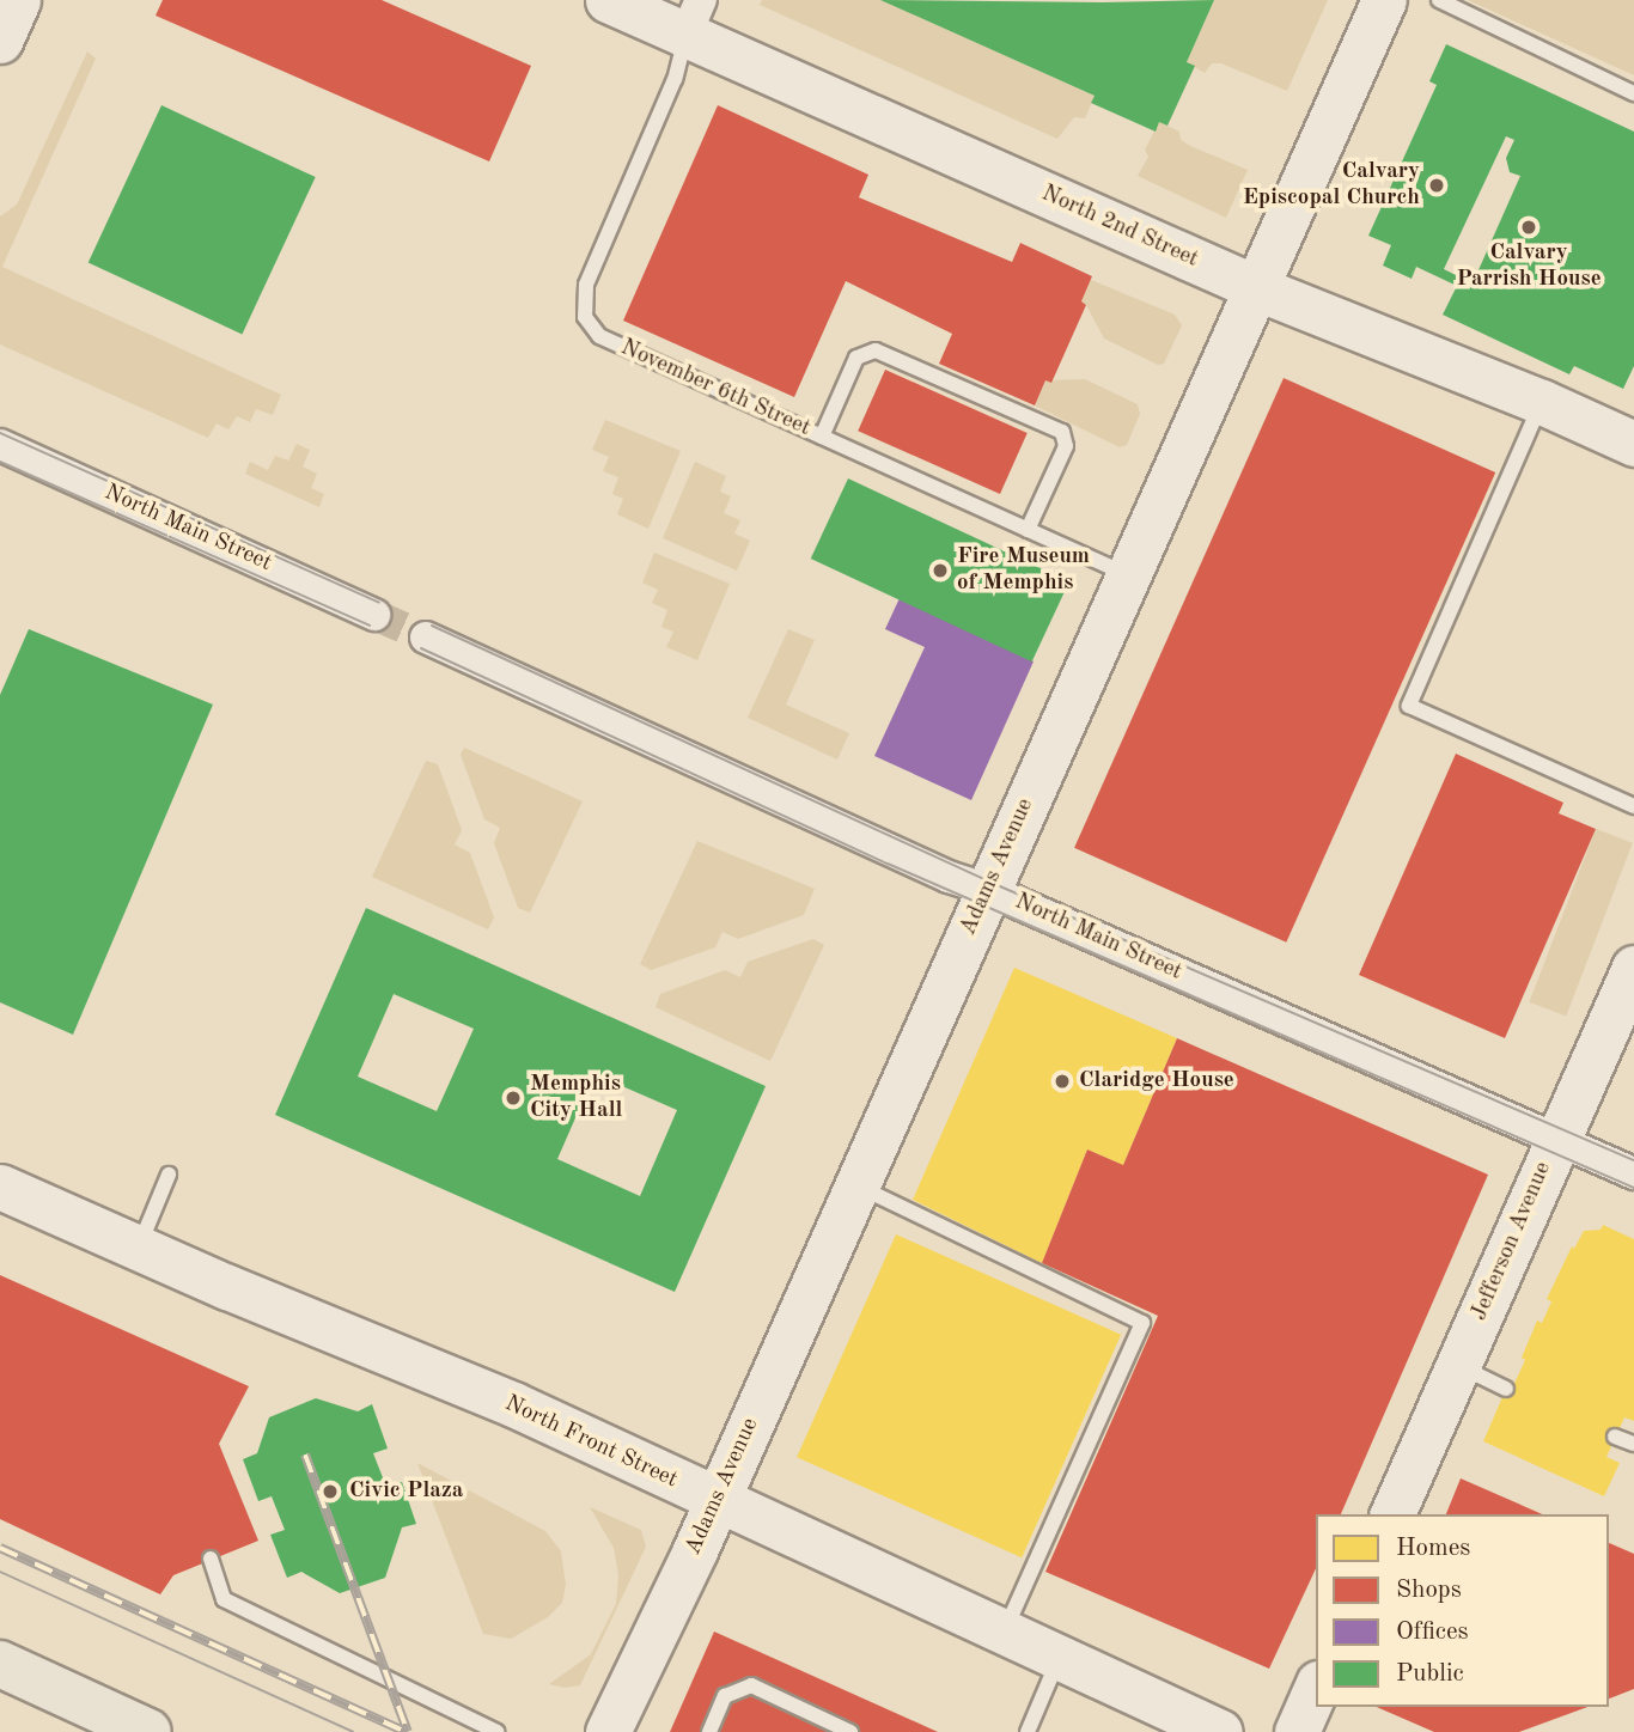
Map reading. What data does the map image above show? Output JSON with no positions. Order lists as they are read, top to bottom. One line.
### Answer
{"streets":{"street":["North 2nd Street","North Main Street","Adams Avenue","Jefferson Avenue","North Front Street"],"lane":["November 6th Street"]},"crossings":[["North 2nd Street","November 6th Street"],["North 2nd Street","Adams Avenue"],["November 6th Street","Adams Avenue"],["North Main Street","Adams Avenue"],["North Main Street","Jefferson Avenue"],["Adams Avenue","North Front Street"]],"places":["Calvary Episcopal Church","Calvary Parrish House","Fire Museum of Memphis","Claridge House","Memphis City Hall","Civic Plaza"],"legend":["Homes","Shops","Offices","Public"]}
